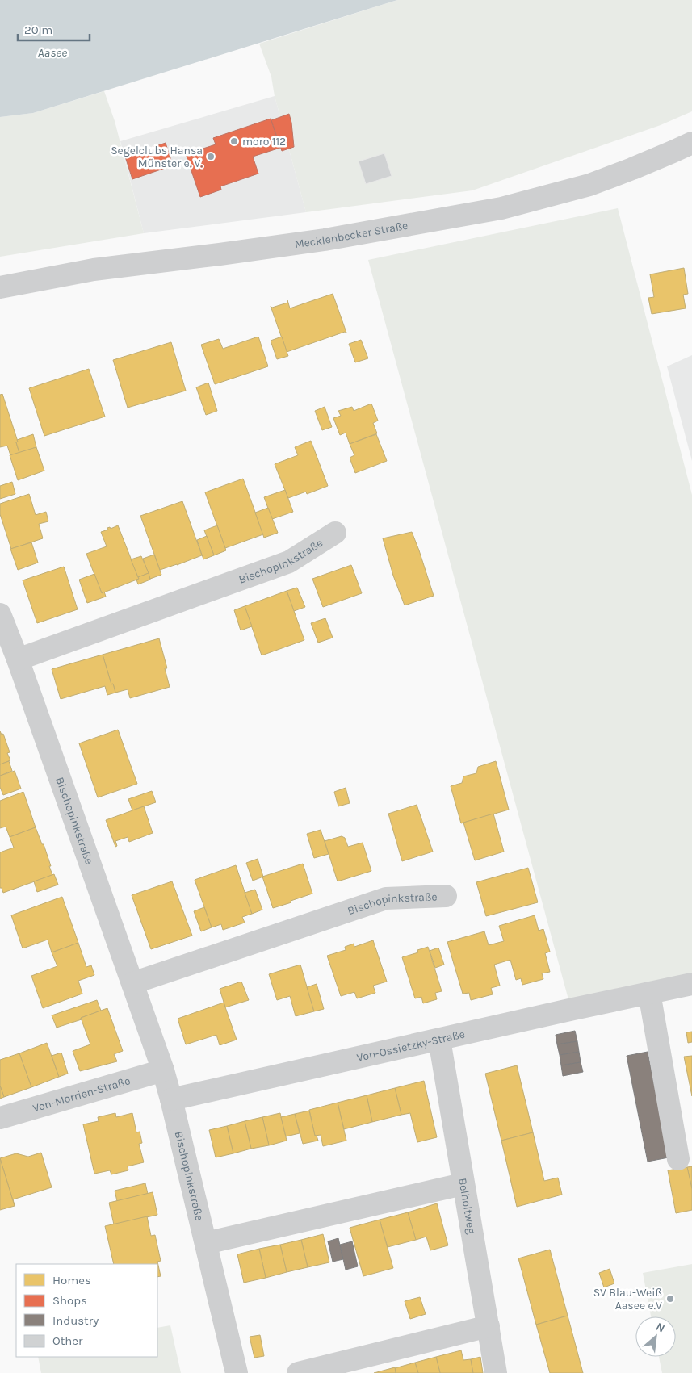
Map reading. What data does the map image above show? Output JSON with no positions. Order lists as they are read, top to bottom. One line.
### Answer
{"streets":{"street":["Mecklenbecker Straße","Bischopinkstraße","Von-Ossietzky-Straße","Von-Morrien-Straße","Belholtweg"]},"crossings":[["Bischopinkstraße","Von-Ossietzky-Straße"],["Bischopinkstraße","Von-Morrien-Straße"],["Von-Ossietzky-Straße","Belholtweg"]],"water":["Aasee"],"places":["moro 112","Segelclubs Hansa Münster e. V.","SV Blau-Weiß Aasee e.V"],"legend":["Homes","Shops","Industry","Other"],"scale_bar":"20 m","north":"top right"}
